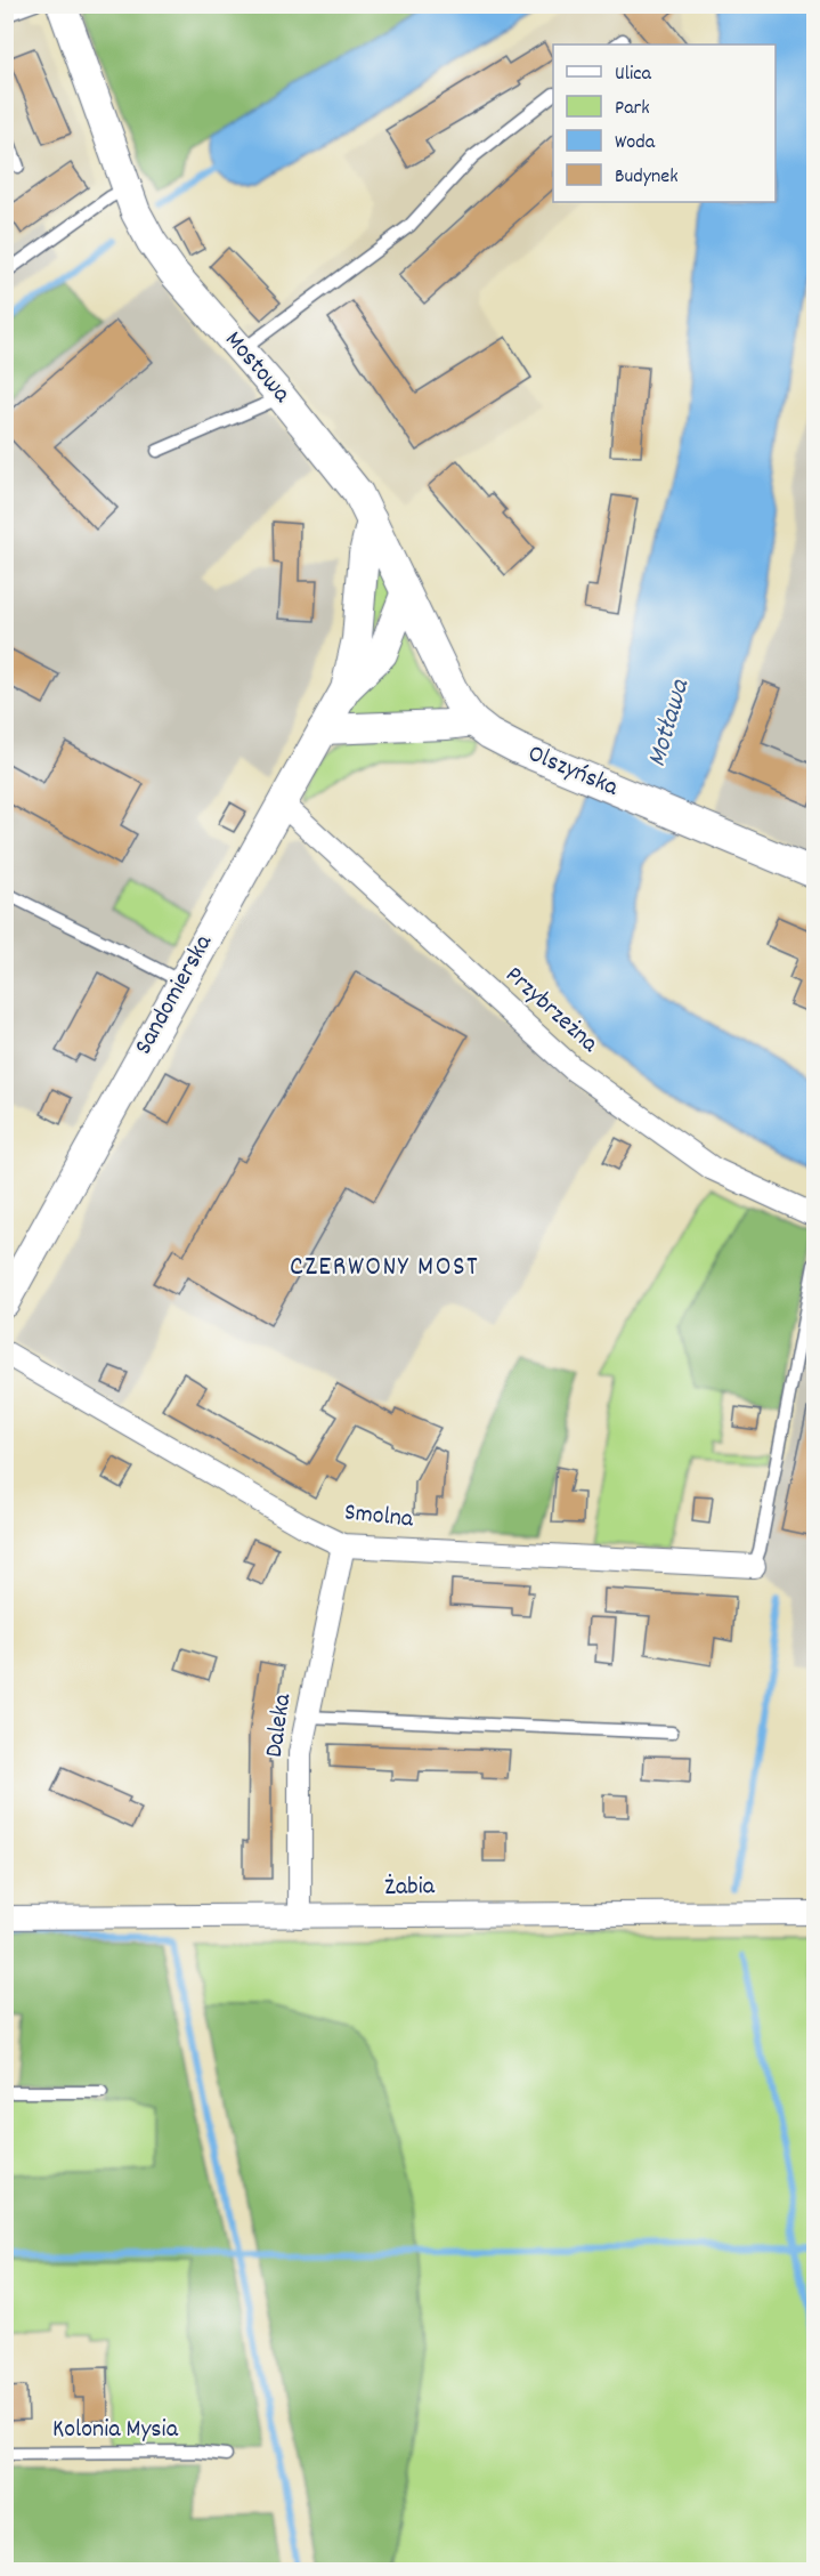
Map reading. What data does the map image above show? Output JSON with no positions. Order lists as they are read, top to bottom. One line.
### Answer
{"streets":{"street":["Mostowa","Olszyńska","Sandomierska","Przybrzeżna","Smolna","Daleka","Żabia"],"lane":["Kolonia Mysia"]},"crossings":[["Mostowa","Olszyńska"],["Mostowa","Sandomierska"],["Sandomierska","Przybrzeżna"],["Smolna","Daleka"],["Daleka","Żabia"]],"districts":["CZERWONY MOST"],"water":["Motława"],"legend":["Ulica","Park","Woda","Budynek"]}
